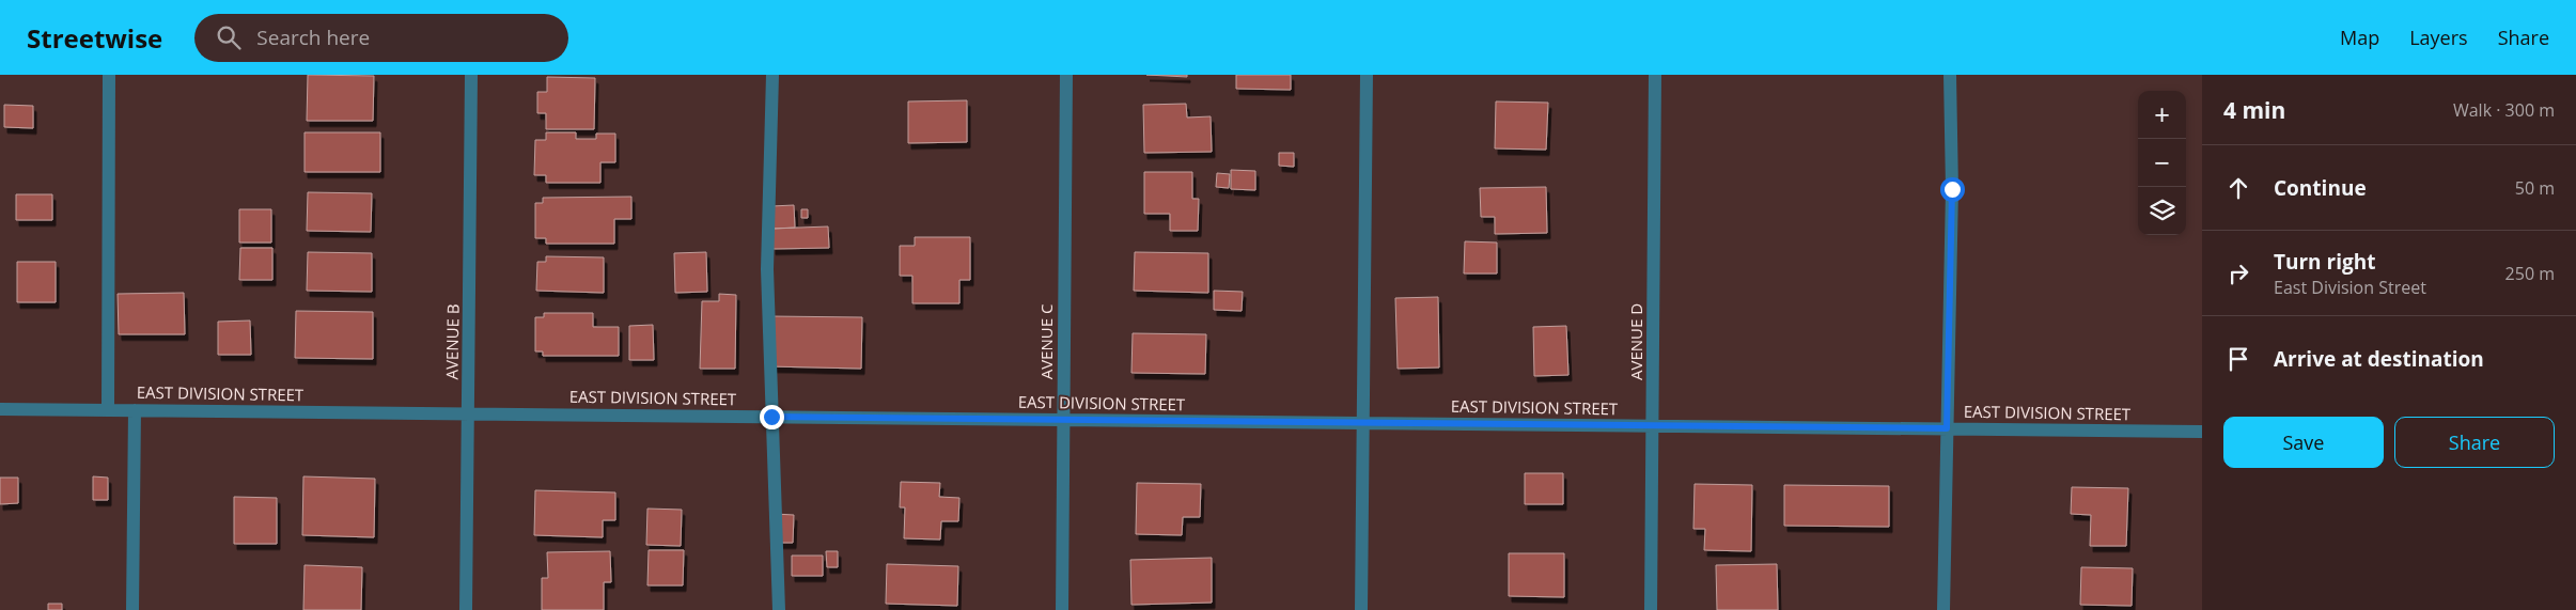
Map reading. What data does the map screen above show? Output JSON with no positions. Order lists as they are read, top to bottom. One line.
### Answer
{"streets":{"street":["AVENUE B","AVENUE C","AVENUE D","EAST DIVISION STREET"]},"crossings":[["AVENUE B","EAST DIVISION STREET"],["AVENUE C","EAST DIVISION STREET"],["AVENUE D","EAST DIVISION STREET"]],"page":{"header":"Streetwise","search":"Search here","nav":["Map","Layers","Share"],"heading":["4 min","Walk · 300 m"],"map_buttons":["+","−"],"list":[["Continue","50 m"],["Turn right","East Division Street","250 m"],"Arrive at destination"],"buttons":["Save","Share"]}}
